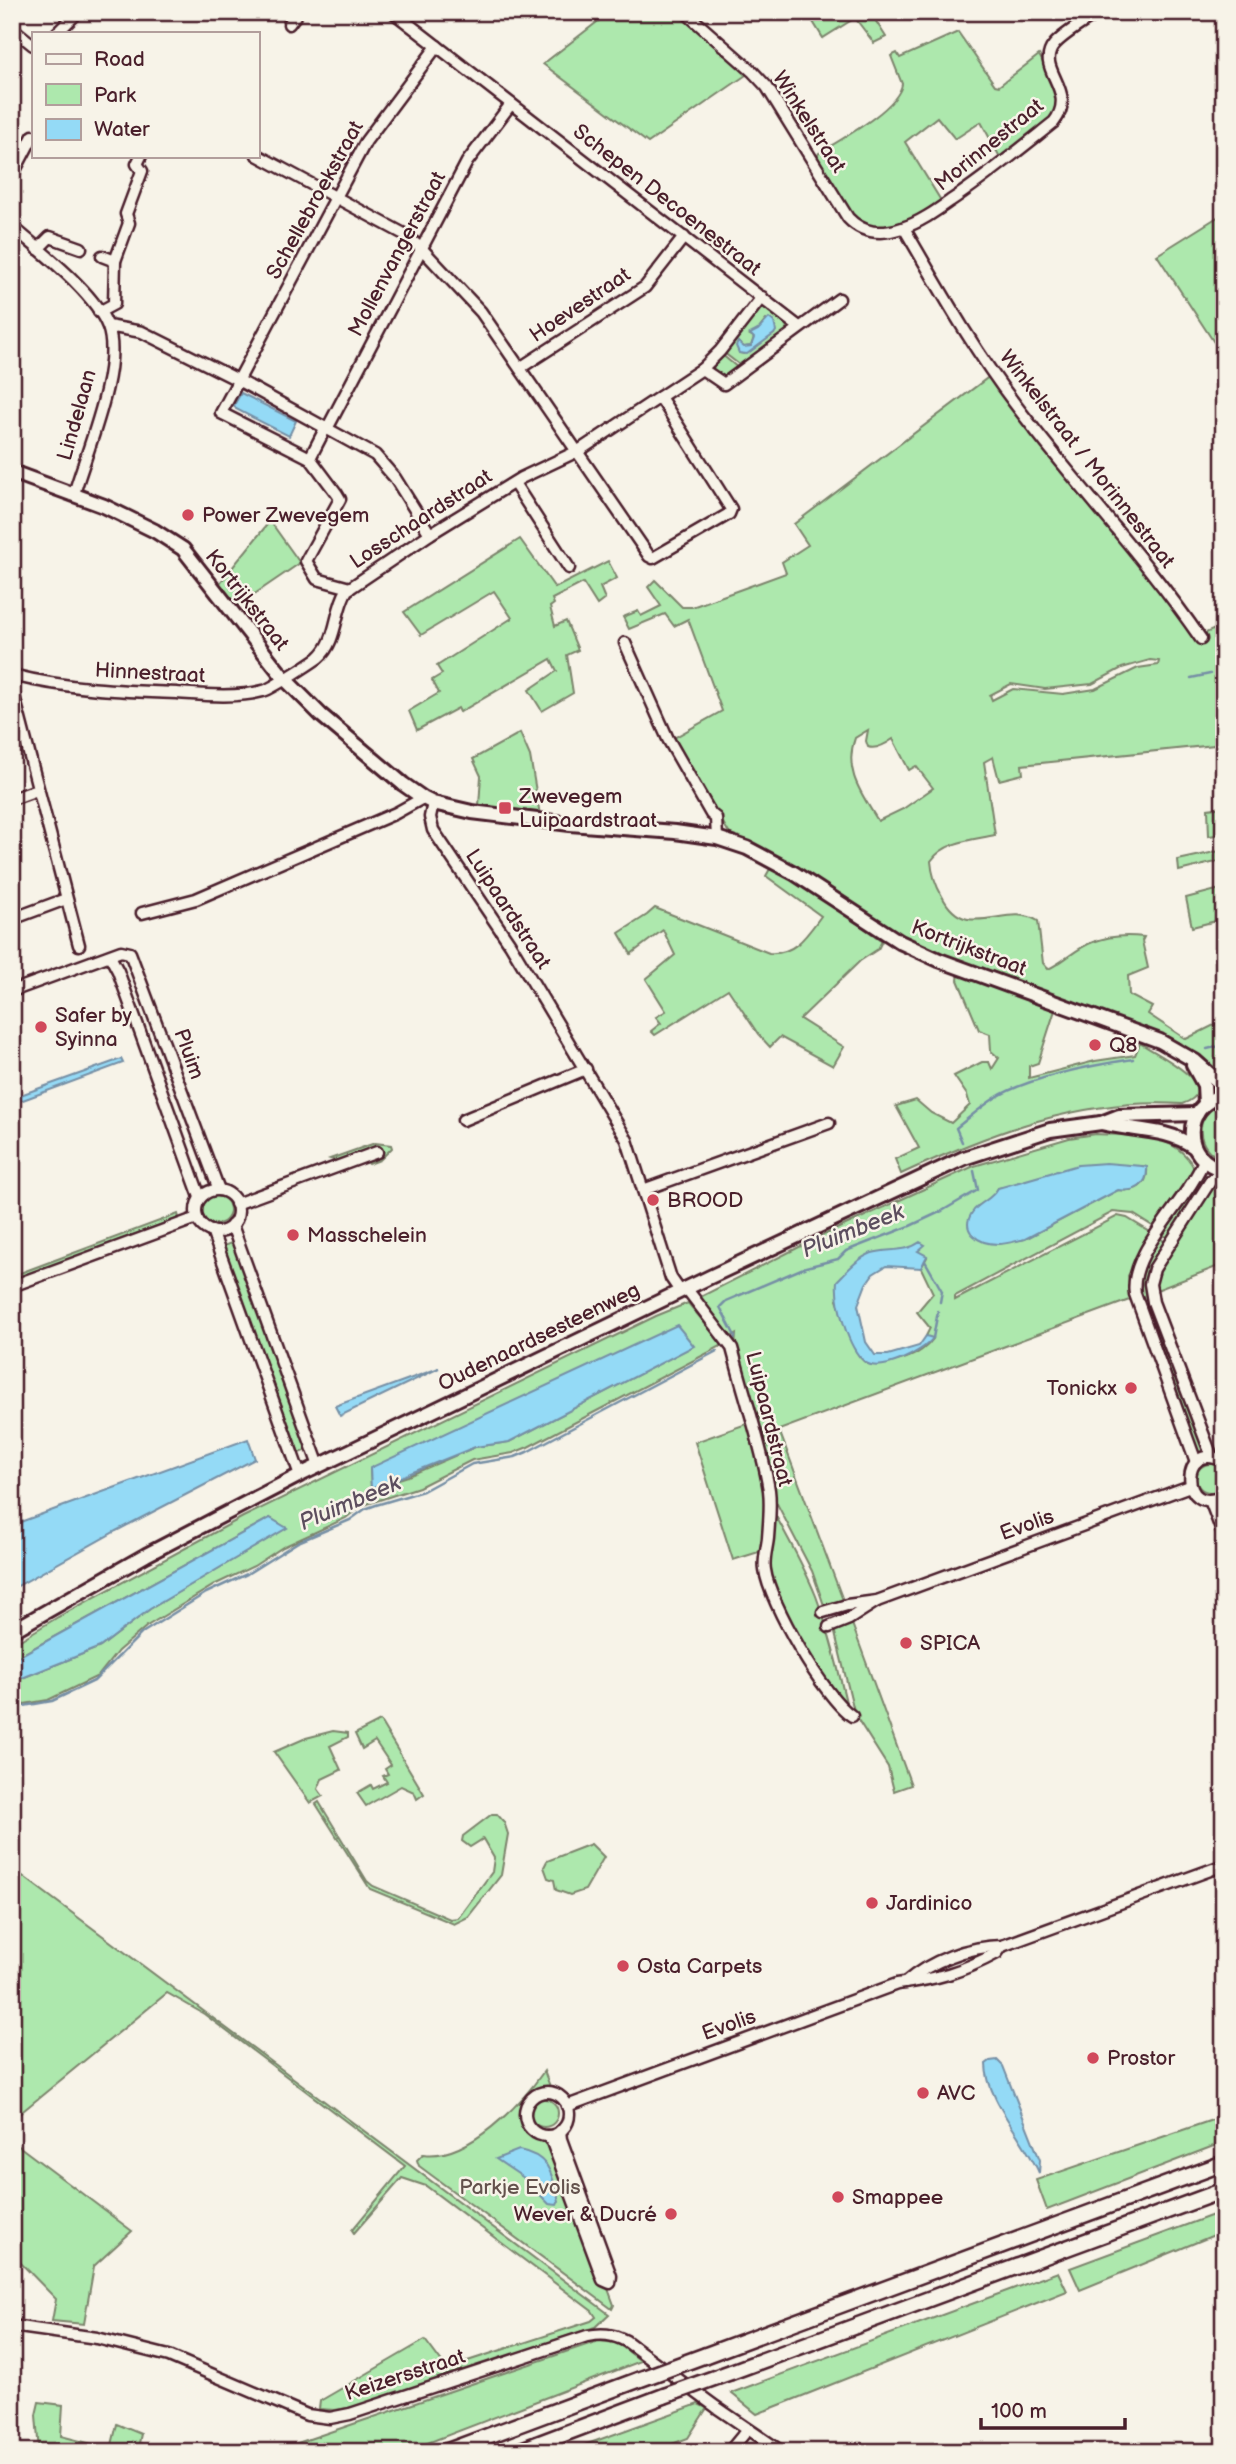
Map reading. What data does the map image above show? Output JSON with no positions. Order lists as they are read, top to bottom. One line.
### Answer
{"streets":{"main road":["Kortrijkstraat","Oudenaardsesteenweg"],"street":["Winkelstraat","Morinnestraat","Schellebroekstraat","Schepen Decoenestraat","Mollenvangerstraat","Hoevestraat","Lindelaan","Winkelstraat / Morinnestraat","Losschaardstraat","Hinnestraat","Luipaardstraat","Pluim","Evolis","Keizersstraat"]},"crossings":[["Winkelstraat","Morinnestraat"],["Winkelstraat","Winkelstraat / Morinnestraat"],["Morinnestraat","Winkelstraat / Morinnestraat"],["Schellebroekstraat","Mollenvangerstraat"],["Schellebroekstraat","Losschaardstraat"],["Schepen Decoenestraat","Mollenvangerstraat"],["Schepen Decoenestraat","Hoevestraat"],["Schepen Decoenestraat","Losschaardstraat"],["Mollenvangerstraat","Losschaardstraat"],["Lindelaan","Kortrijkstraat"],["Losschaardstraat","Kortrijkstraat"],["Losschaardstraat","Hinnestraat"],["Kortrijkstraat","Hinnestraat"],["Kortrijkstraat","Luipaardstraat"],["Luipaardstraat","Oudenaardsesteenweg"]],"water":["Pluimbeek"],"parks":["Parkje Evolis"],"places":{"other":["Power Zwevegem","Safer by Syinna","Q8","BROOD","Masschelein","Tonickx","SPICA","Jardinico","Osta Carpets","Prostor","AVC","Smappee","Wever & Ducré"],"transit":["Zwevegem Luipaardstraat"]},"legend":["Road","Park","Water"],"scale_bar":"100 m"}
